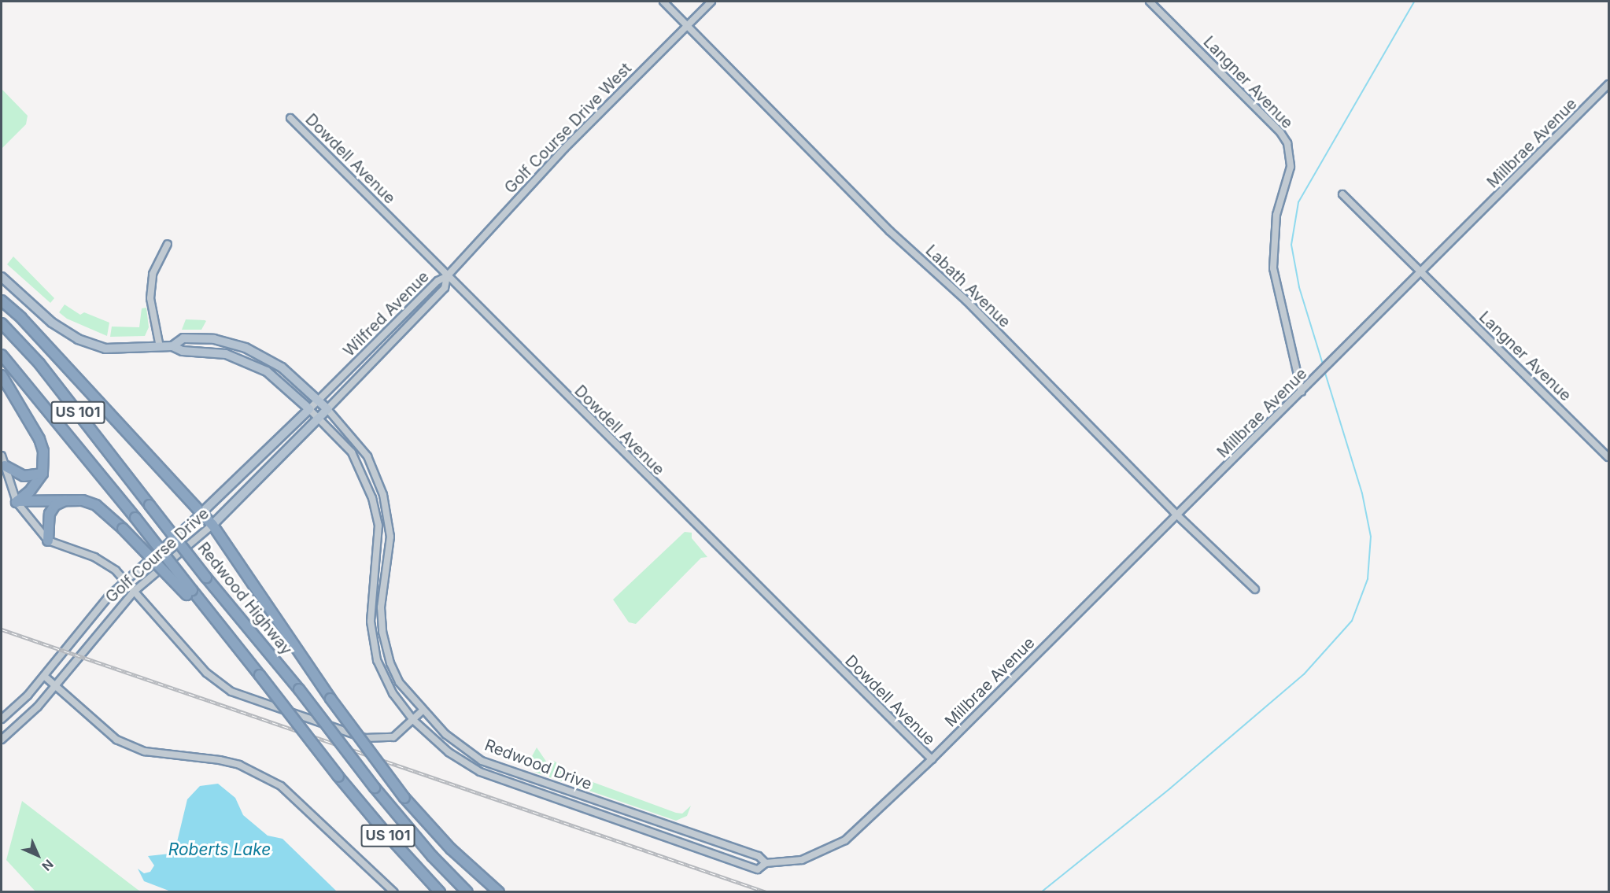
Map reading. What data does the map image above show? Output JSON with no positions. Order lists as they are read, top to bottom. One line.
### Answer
{"streets":{"highway":["US 101","Redwood Highway"],"main road":["Wilfred Avenue","Golf Course Drive","Redwood Drive"],"street":["Langner Avenue","Golf Course Drive West","Millbrae Avenue","Dowdell Avenue","Labath Avenue"]},"crossings":[["Langner Avenue","Millbrae Avenue"],["Golf Course Drive West","Dowdell Avenue"],["Golf Course Drive West","Labath Avenue"],["Golf Course Drive West","Wilfred Avenue"],["Millbrae Avenue","Dowdell Avenue"],["Millbrae Avenue","Labath Avenue"],["Millbrae Avenue","Redwood Drive"],["Dowdell Avenue","Wilfred Avenue"],["Dowdell Avenue","Redwood Drive"],["Wilfred Avenue","Golf Course Drive"],["Wilfred Avenue","Redwood Drive"],["Golf Course Drive","Redwood Drive"]],"water":["Roberts Lake"],"north":"bottom right"}
